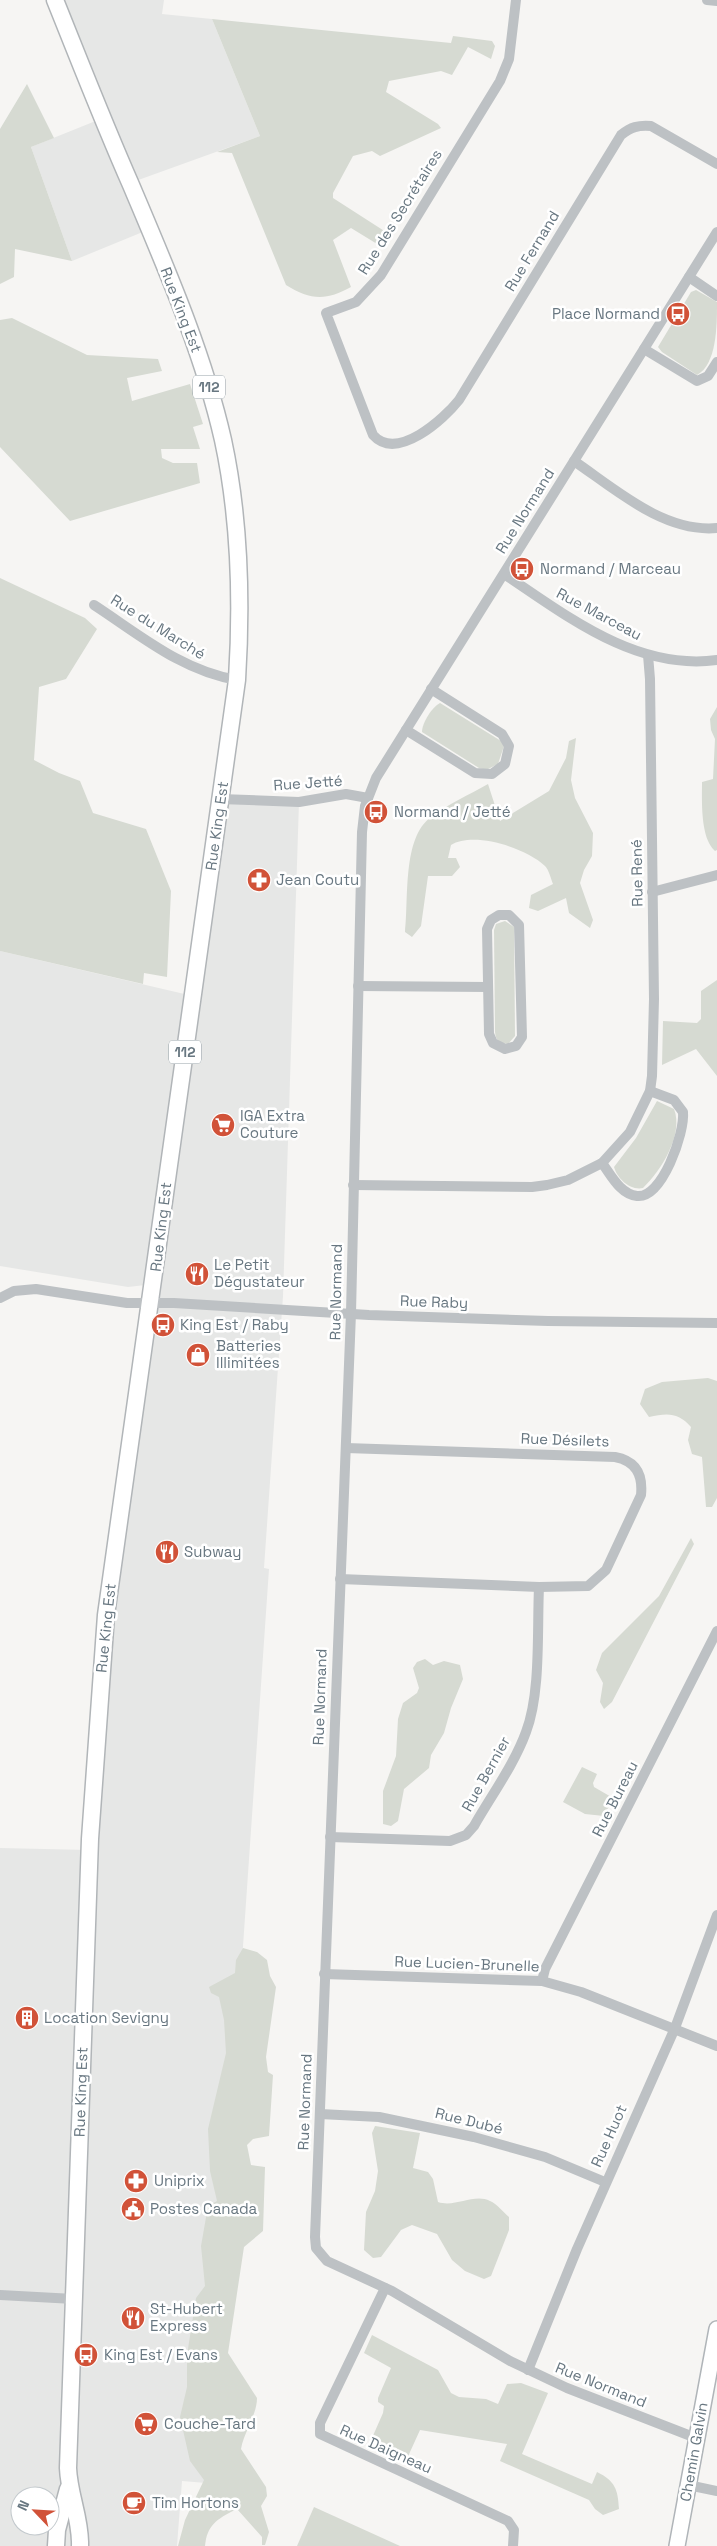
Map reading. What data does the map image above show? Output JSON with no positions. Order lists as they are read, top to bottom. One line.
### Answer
{"streets":{"main road":["Rue King Est","112"],"street":["Rue des Secrétaires","Rue Fernand","Rue Normand","Rue Marceau","Rue du Marché","Rue Jetté","Rue René","Rue Raby","Rue Désilets","Rue Bernier","Rue Bureau","Rue Lucien-Brunelle","Rue Dubé","Rue Huot","Rue Daigneau","Chemin Galvin"]},"crossings":[["Rue des Secrétaires","Rue Fernand"],["Rue King Est","Rue du Marché"],["Rue King Est","Rue Jetté"],["Rue King Est","Rue Raby"],["Rue Normand","Rue Marceau"],["Rue Normand","Rue Jetté"],["Rue Normand","Rue René"],["Rue Normand","Rue Raby"],["Rue Normand","Rue Désilets"],["Rue Normand","Rue Bernier"],["Rue Normand","Rue Lucien-Brunelle"],["Rue Normand","Rue Dubé"],["Rue Normand","Rue Huot"],["Rue Normand","Rue Daigneau"],["Rue Normand","Chemin Galvin"],["Rue Marceau","Rue René"],["Rue Désilets","Rue Bernier"],["Rue Bureau","Rue Lucien-Brunelle"],["Rue Lucien-Brunelle","Rue Huot"],["Rue Dubé","Rue Huot"]],"places":{"bus stop":["Place Normand","Normand / Marceau","Normand / Jetté","King Est / Raby","King Est / Evans"],"pharmacy":["Jean Coutu","Uniprix"],"supermarket":["IGA Extra Couture","Couche-Tard"],"restaurant":["Le Petit Dégustateur","Subway","St-Hubert Express"],"shop":["Batteries Illimitées"],"building":["Location Sevigny"],"public building":["Postes Canada"],"cafe":["Tim Hortons"]},"north":"top left"}
